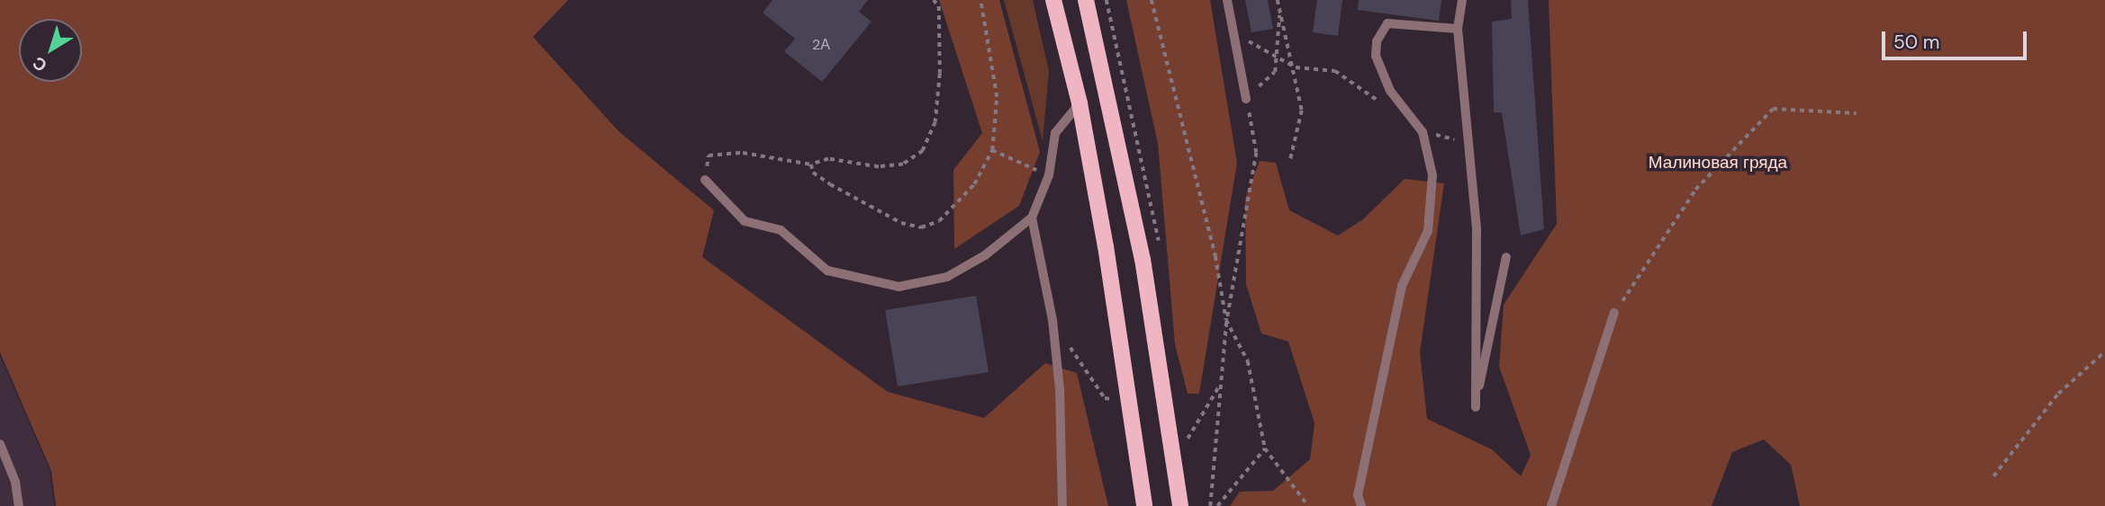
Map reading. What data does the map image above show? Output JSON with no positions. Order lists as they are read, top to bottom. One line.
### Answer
{"parks":["Малиновая гряда"],"house_numbers":["2А"],"scale_bar":"50 m","north":"bottom left"}
